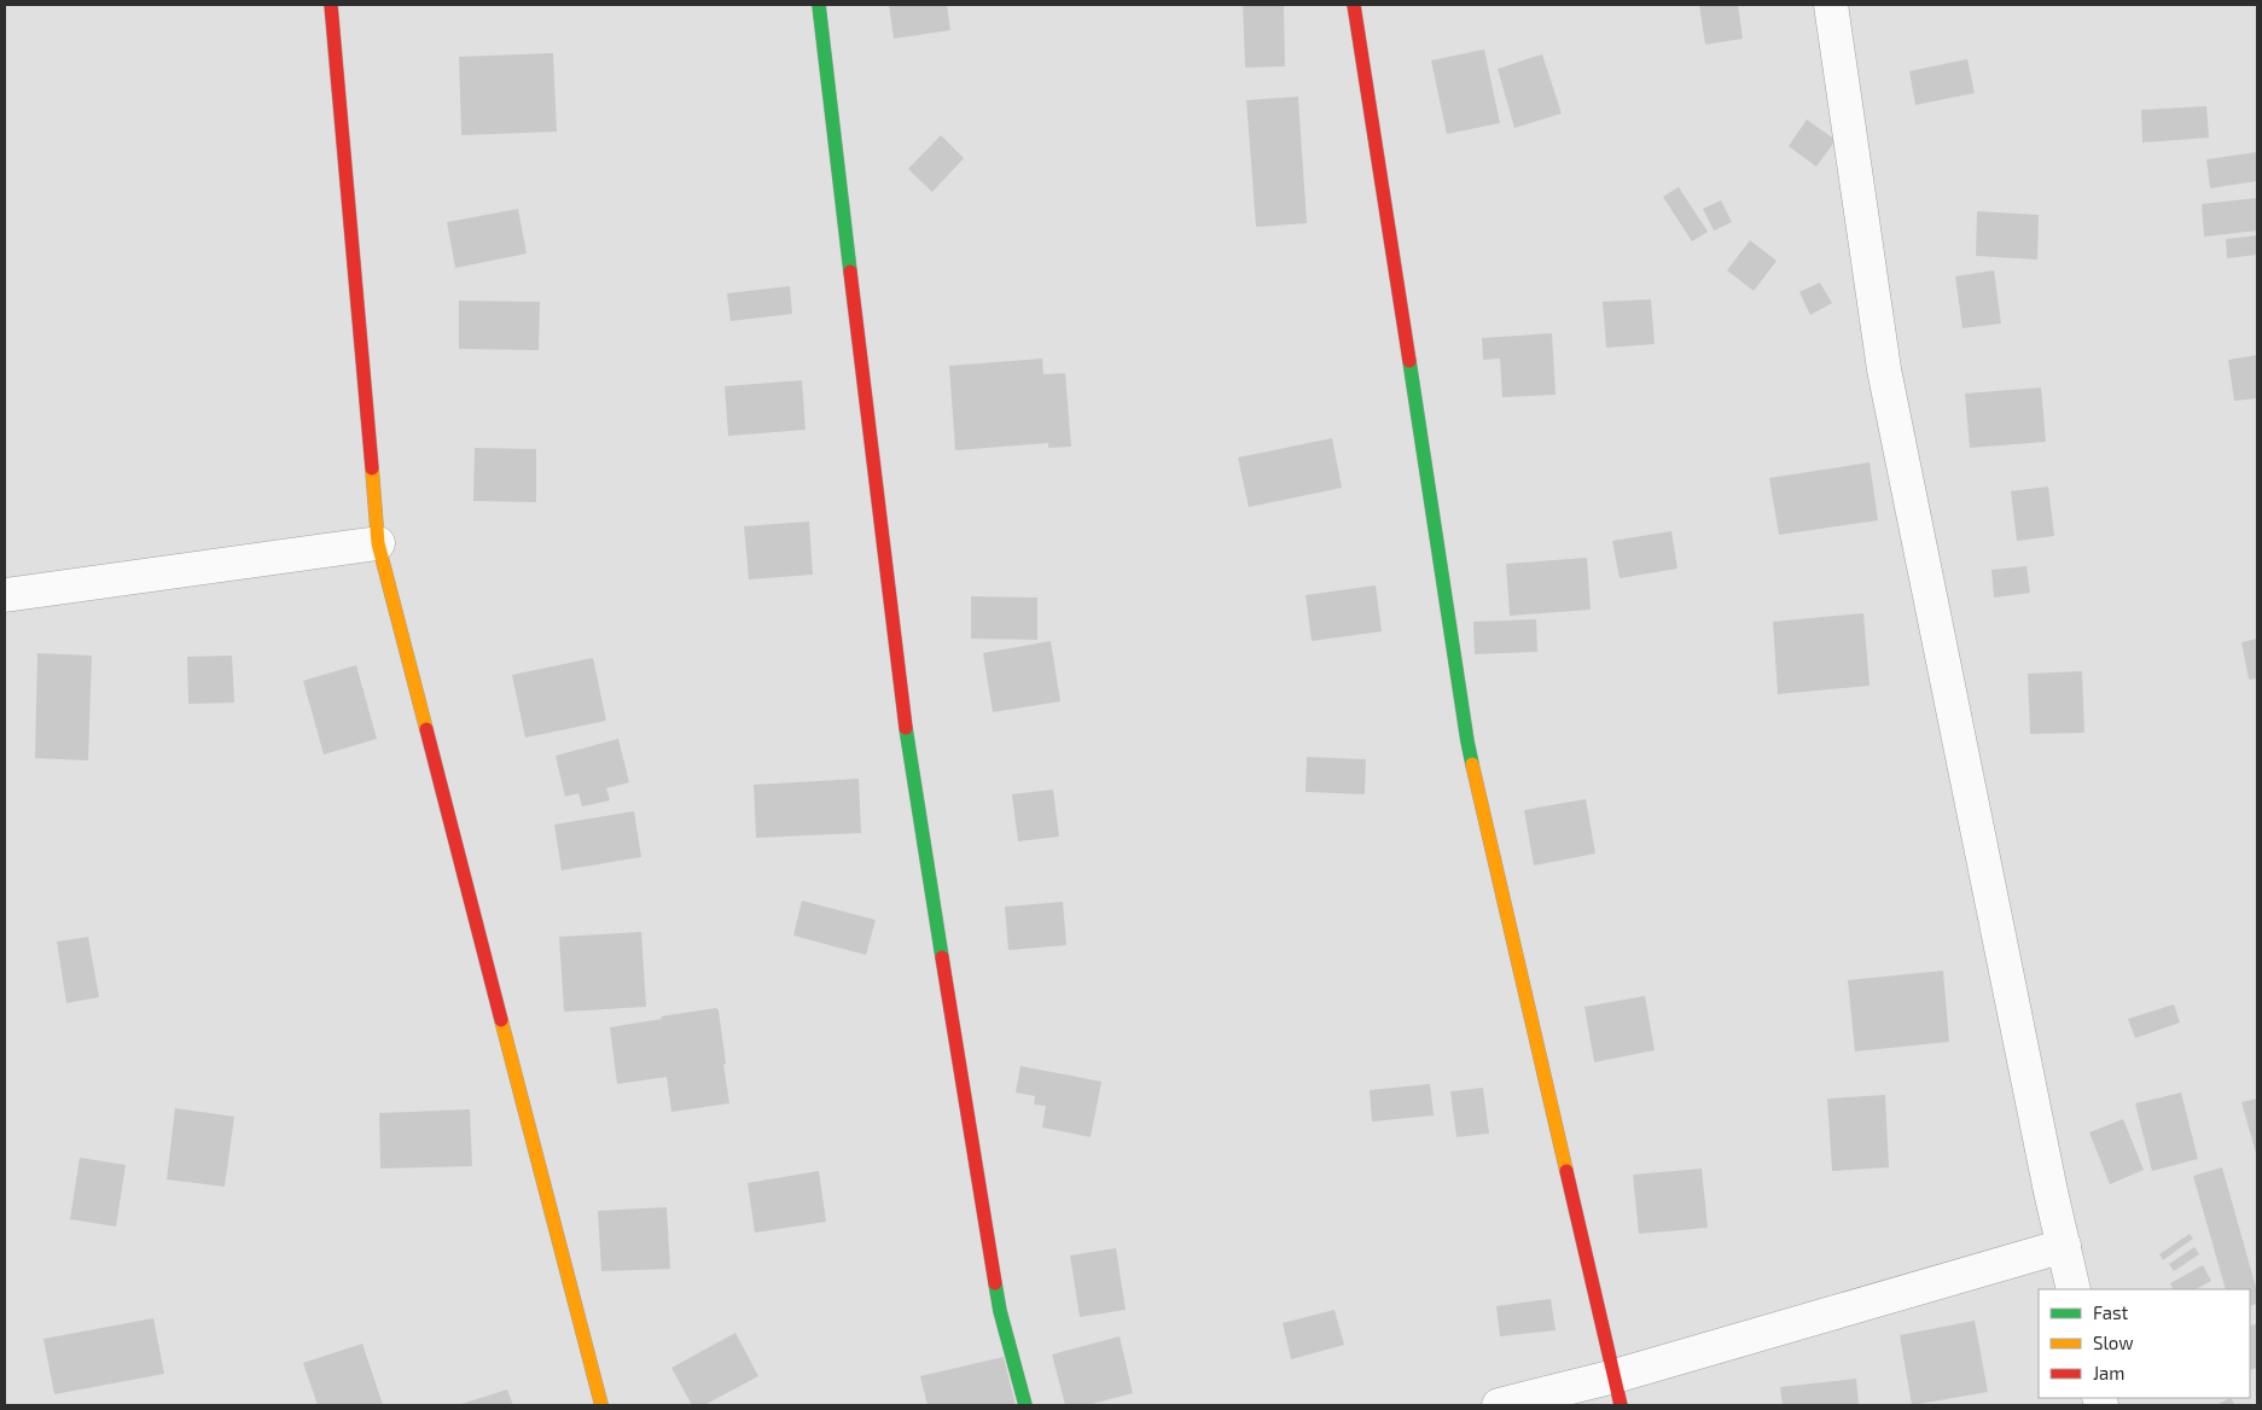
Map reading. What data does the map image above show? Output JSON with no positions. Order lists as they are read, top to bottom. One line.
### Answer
{"legend":["Fast","Slow","Jam"]}
